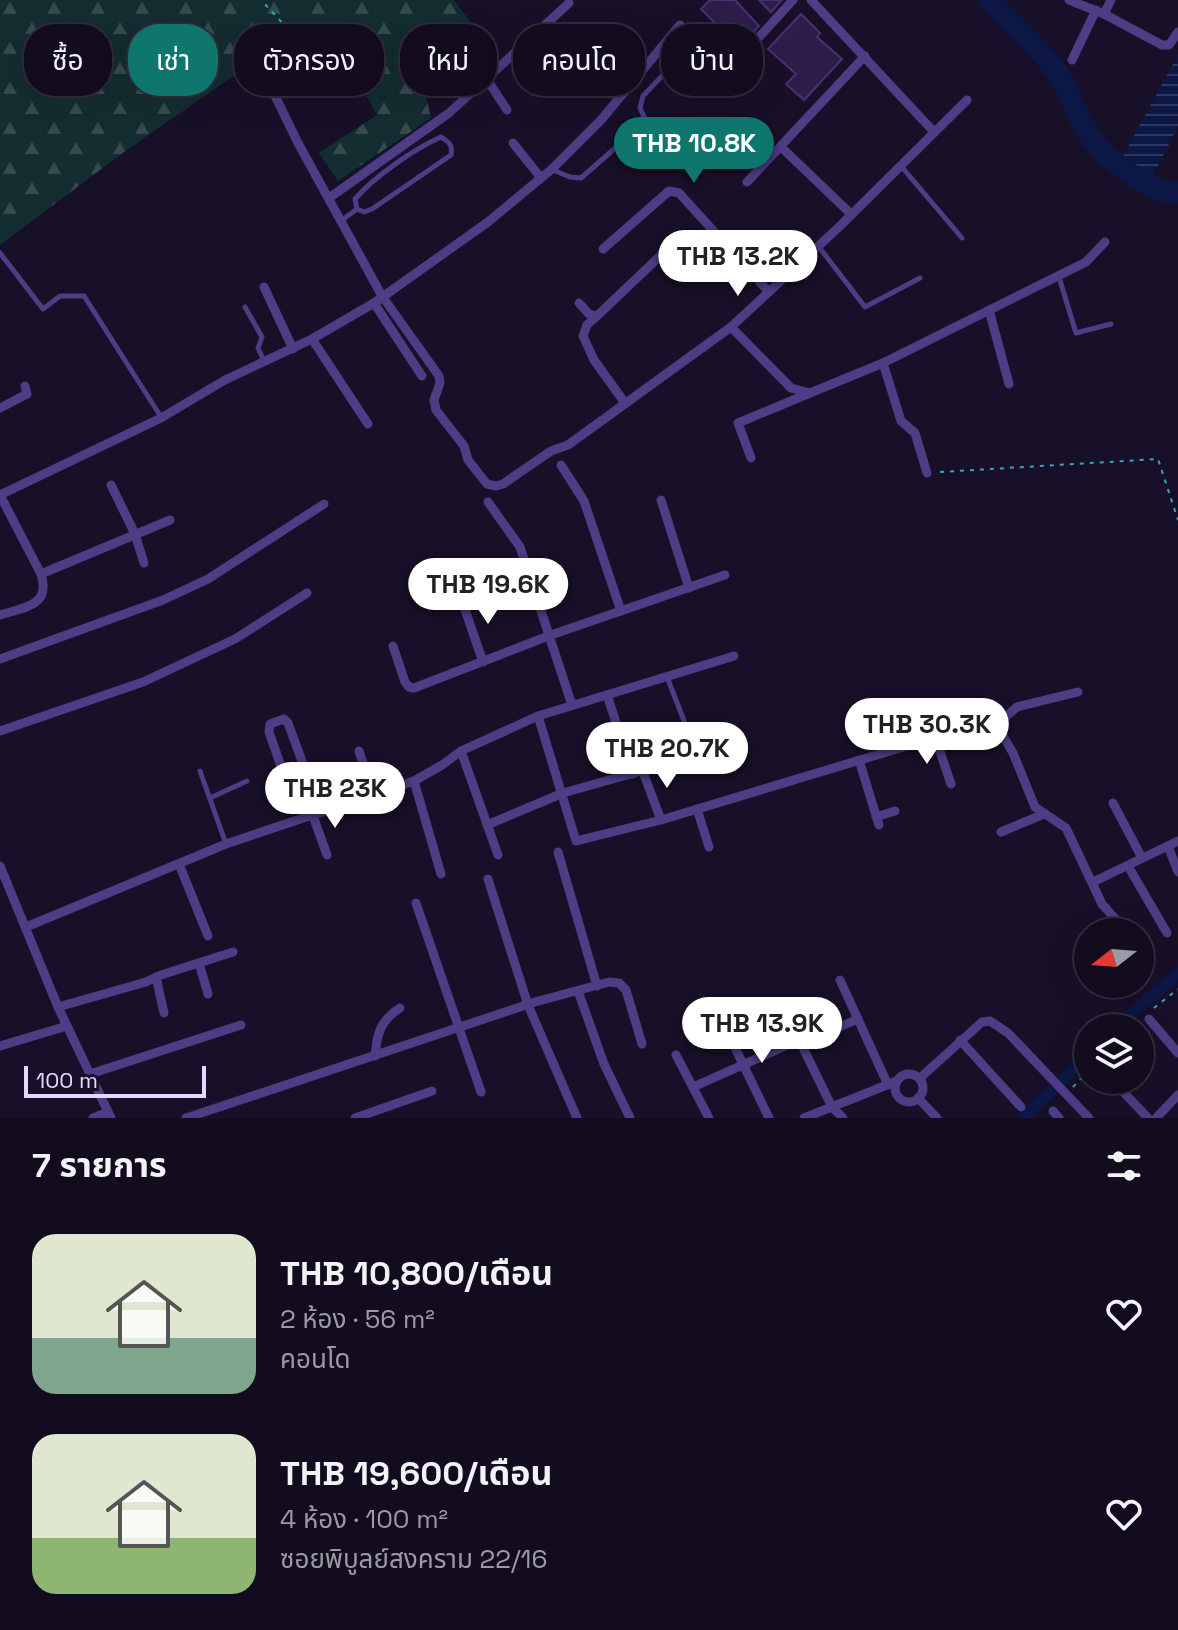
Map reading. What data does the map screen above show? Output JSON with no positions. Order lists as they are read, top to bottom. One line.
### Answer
{"scale_bar":"100 m","north":"left","page":{"chip":["ซื้อ","เช่า","ตัวกรอง","ใหม่","คอนโด","บ้าน"],"price":["THB 10.8K","THB 13.2K","THB 19.6K","THB 30.3K","THB 20.7K","THB 23K","THB 13.9K"],"scale":"100 m","heading":"7 รายการ","list":[{"name":"THB 10,800/เดือน","note":"2 ห้อง · 56 m² · คอนโด"},{"name":"THB 19,600/เดือน","note":"4 ห้อง · 100 m² · ซอยพิบูลย์สงคราม 22/16"}]}}
